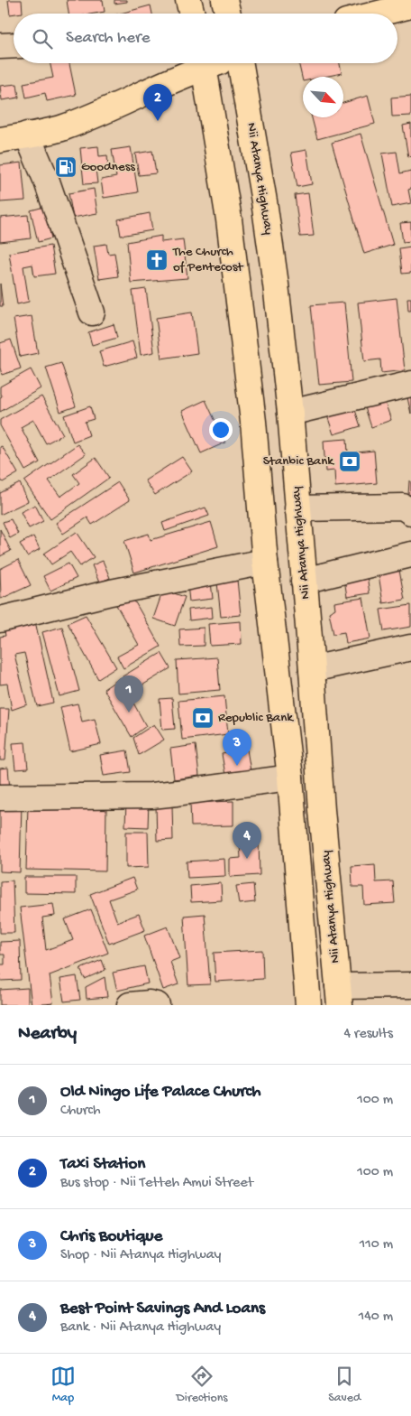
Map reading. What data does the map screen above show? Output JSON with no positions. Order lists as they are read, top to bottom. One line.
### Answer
{"streets":{"main road":["Nii Atanya Highway"]},"places":{"fuel station":["Goodness"],"church":["The Church of Pentecost"],"bank":["Stanbic Bank","Republic Bank"]},"north":"bottom right","page":{"search":"Search here","pins":["2","1","3","4"],"heading":["Nearby","4 results"],"list":[{"mark":"1","name":"Old Ningo Life Palace Church","note":"Church","value":"100 m"},{"mark":"2","name":"Taxi Station","note":"Bus stop · Nii Tetteh Amui Street","value":"100 m"},{"mark":"3","name":"Chris Boutique","note":"Shop · Nii Atanya Highway","value":"110 m"},{"mark":"4","name":"Best Point Savings And Loans","note":"Bank · Nii Atanya Highway","value":"140 m"}],"nav":["Map","Directions","Saved"]}}
